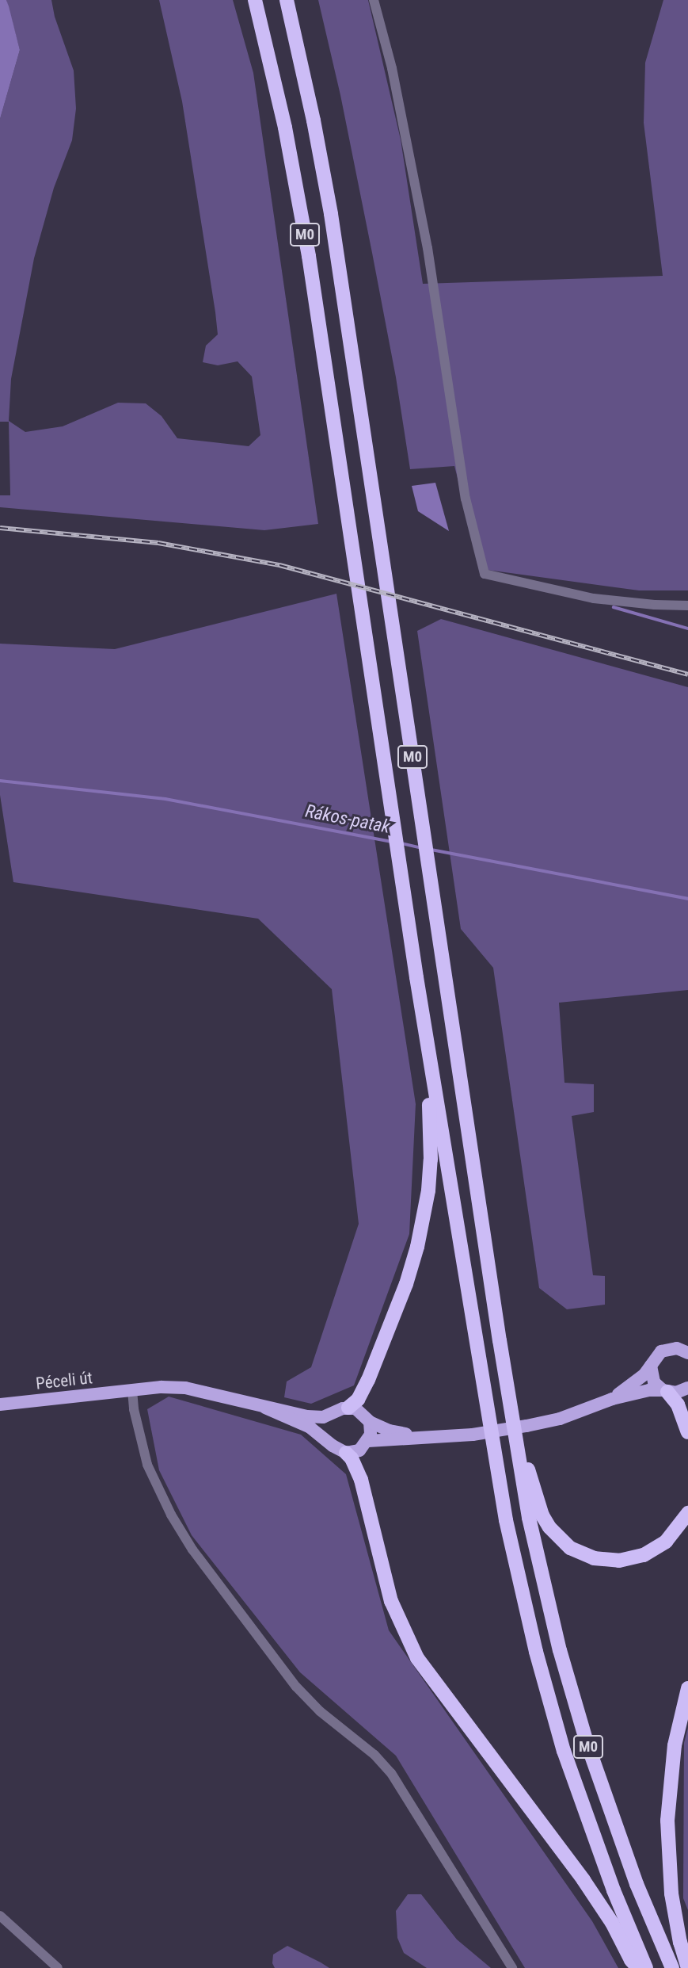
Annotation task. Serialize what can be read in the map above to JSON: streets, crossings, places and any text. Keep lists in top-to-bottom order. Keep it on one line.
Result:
{"streets":{"highway":["M0"],"main road":["Péceli út"]},"water":["Rákos-patak"]}
